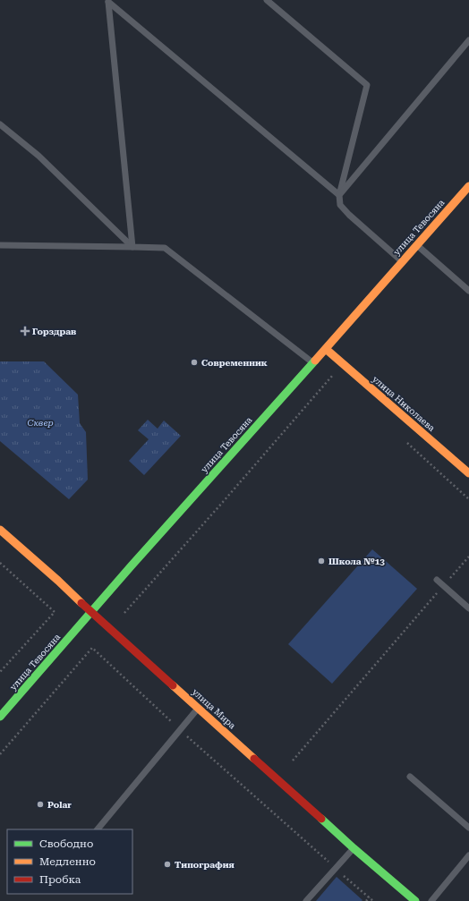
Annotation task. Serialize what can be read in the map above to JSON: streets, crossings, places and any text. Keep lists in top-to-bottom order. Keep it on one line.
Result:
{"streets":{"main road":["улица Тевосяна","улица Николаева","улица Мира"]},"crossings":[["улица Тевосяна","улица Николаева"],["улица Тевосяна","улица Мира"]],"parks":["Сквер"],"places":{"health":["Горздрав"],"other":["Современник","Школа №13","Polar","Типография"]},"legend":["Свободно","Медленно","Пробка"]}
